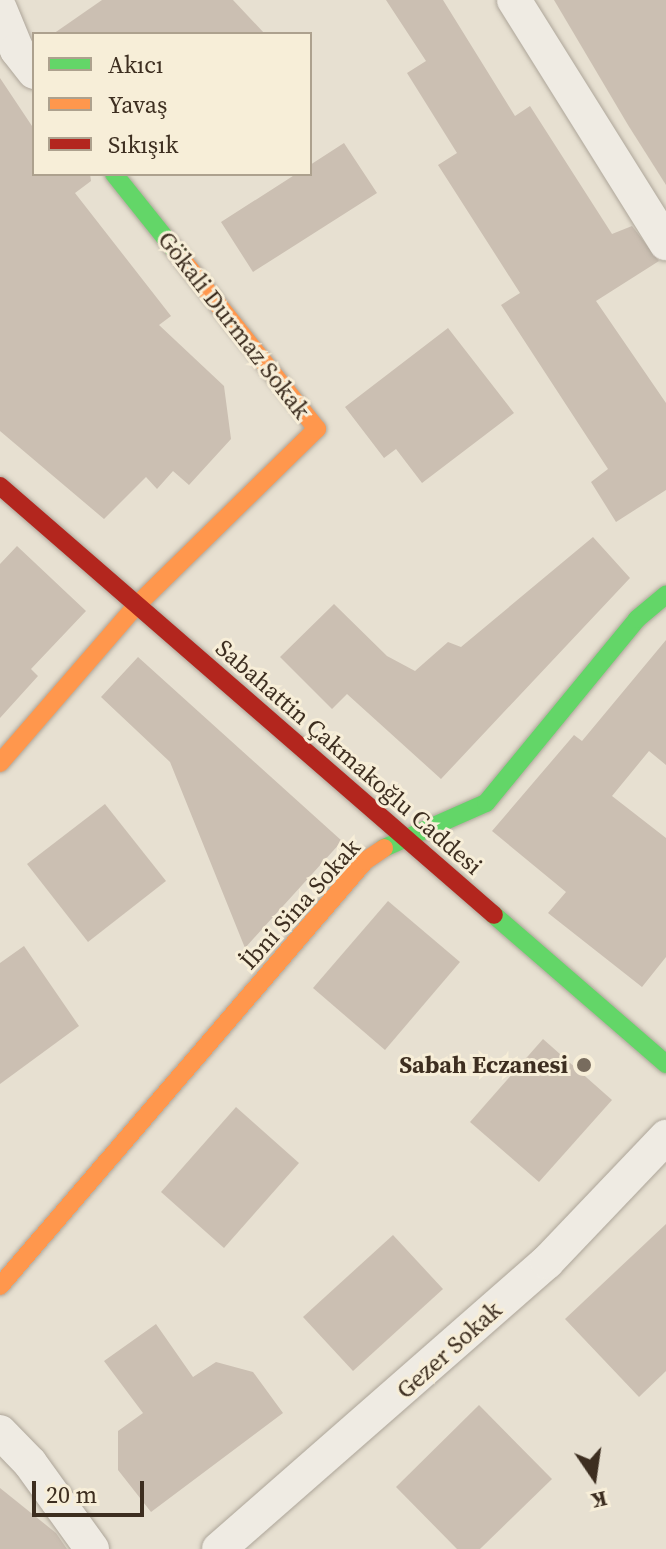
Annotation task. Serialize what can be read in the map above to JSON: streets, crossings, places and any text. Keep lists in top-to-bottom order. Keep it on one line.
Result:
{"streets":{"street":["Gökali Durmaz Sokak","Sabahattin Çakmakoğlu Caddesi","İbni Sina Sokak","Gezer Sokak"]},"crossings":[["Gökali Durmaz Sokak","Sabahattin Çakmakoğlu Caddesi"],["Sabahattin Çakmakoğlu Caddesi","İbni Sina Sokak"]],"places":["Sabah Eczanesi"],"legend":["Akıcı","Yavaş","Sıkışık"],"scale_bar":"20 m","north":"bottom"}
